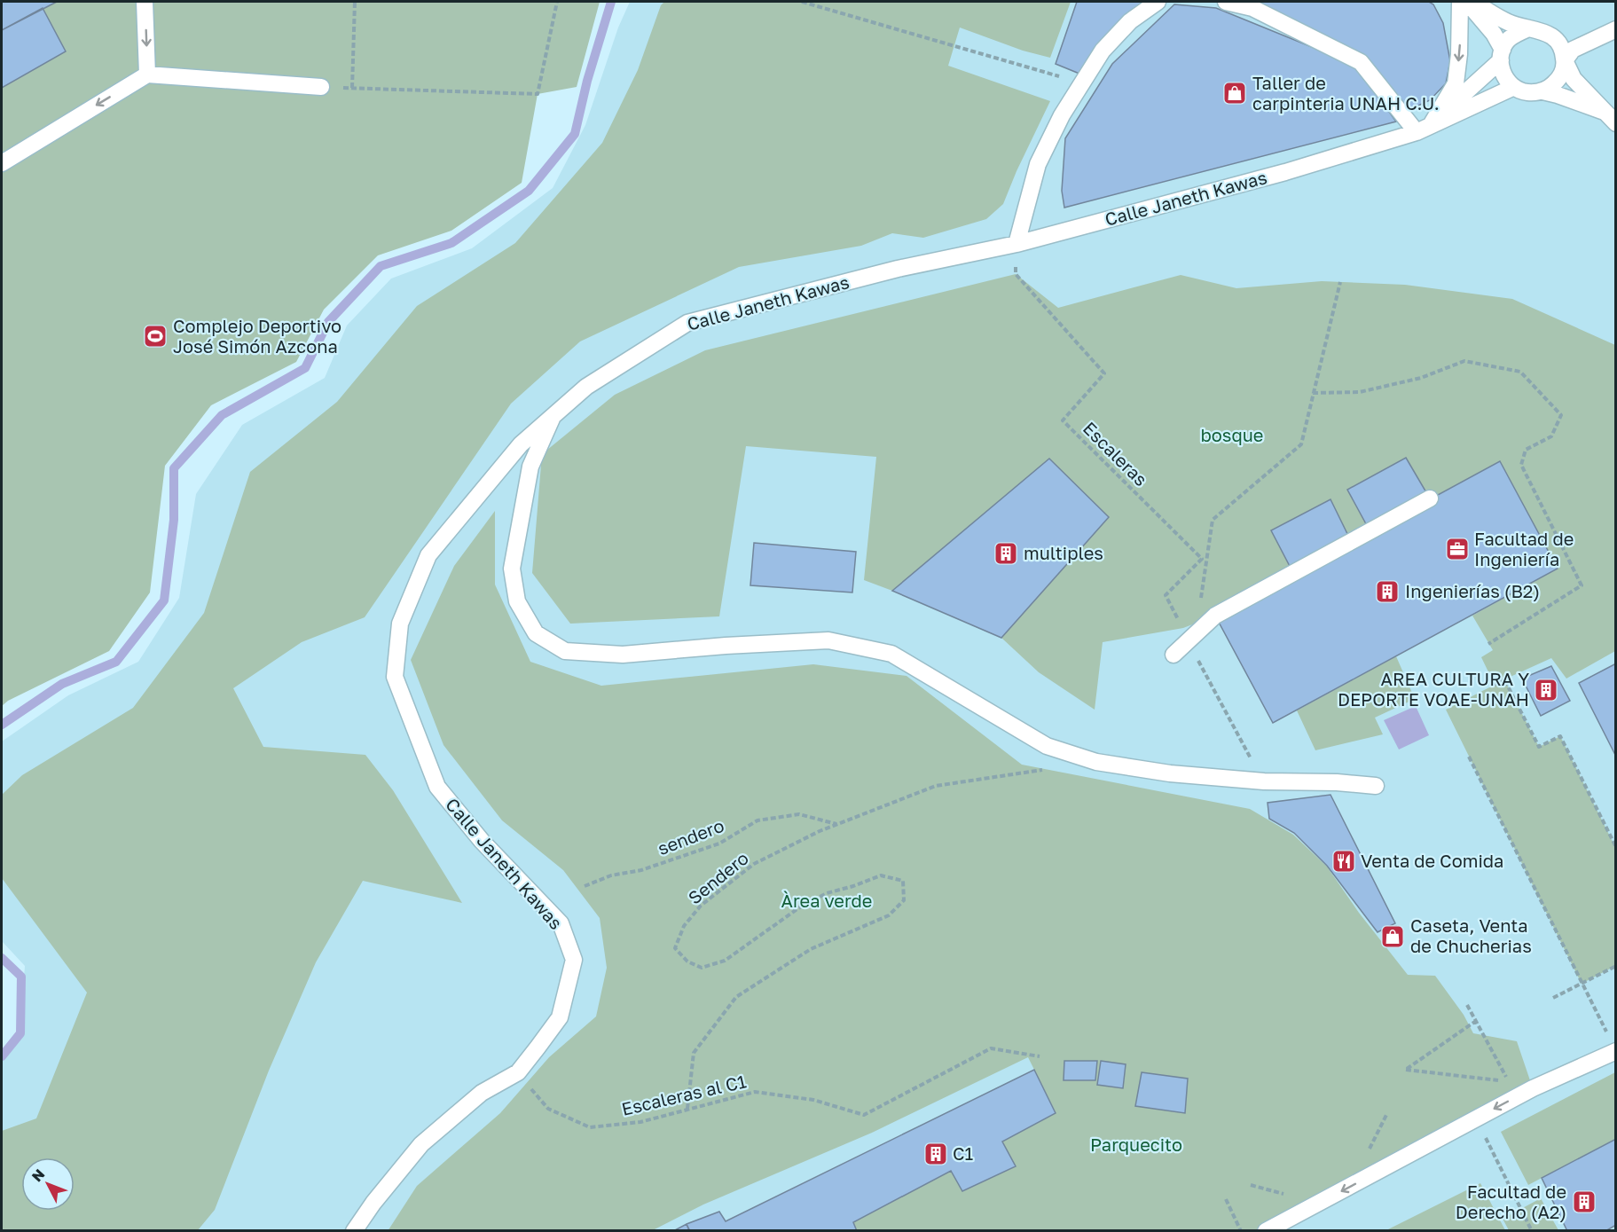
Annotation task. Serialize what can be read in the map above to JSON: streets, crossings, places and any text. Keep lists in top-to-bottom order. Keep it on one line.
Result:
{"streets":{"lane":["Calle Janeth Kawas"],"path":["Escaleras","sendero","Sendero","Escaleras al C1"]},"crossings":[["Calle Janeth Kawas","Escaleras al C1"],["sendero","Sendero"],["Sendero","Escaleras al C1"]],"parks":["bosque","Àrea verde","Parquecito"],"places":{"shop":["Taller de carpinteria UNAH C.U.","Caseta, Venta de Chucherias"],"sports":["Complejo Deportivo José Simón Azcona"],"office":["Facultad de Ingeniería"],"building":["multiples","Ingenierías (B2)","AREA CULTURA Y DEPORTE VOAE-UNAH","C1","Facultad de Derecho (A2)"],"restaurant":["Venta de Comida"]},"north":"top left"}
